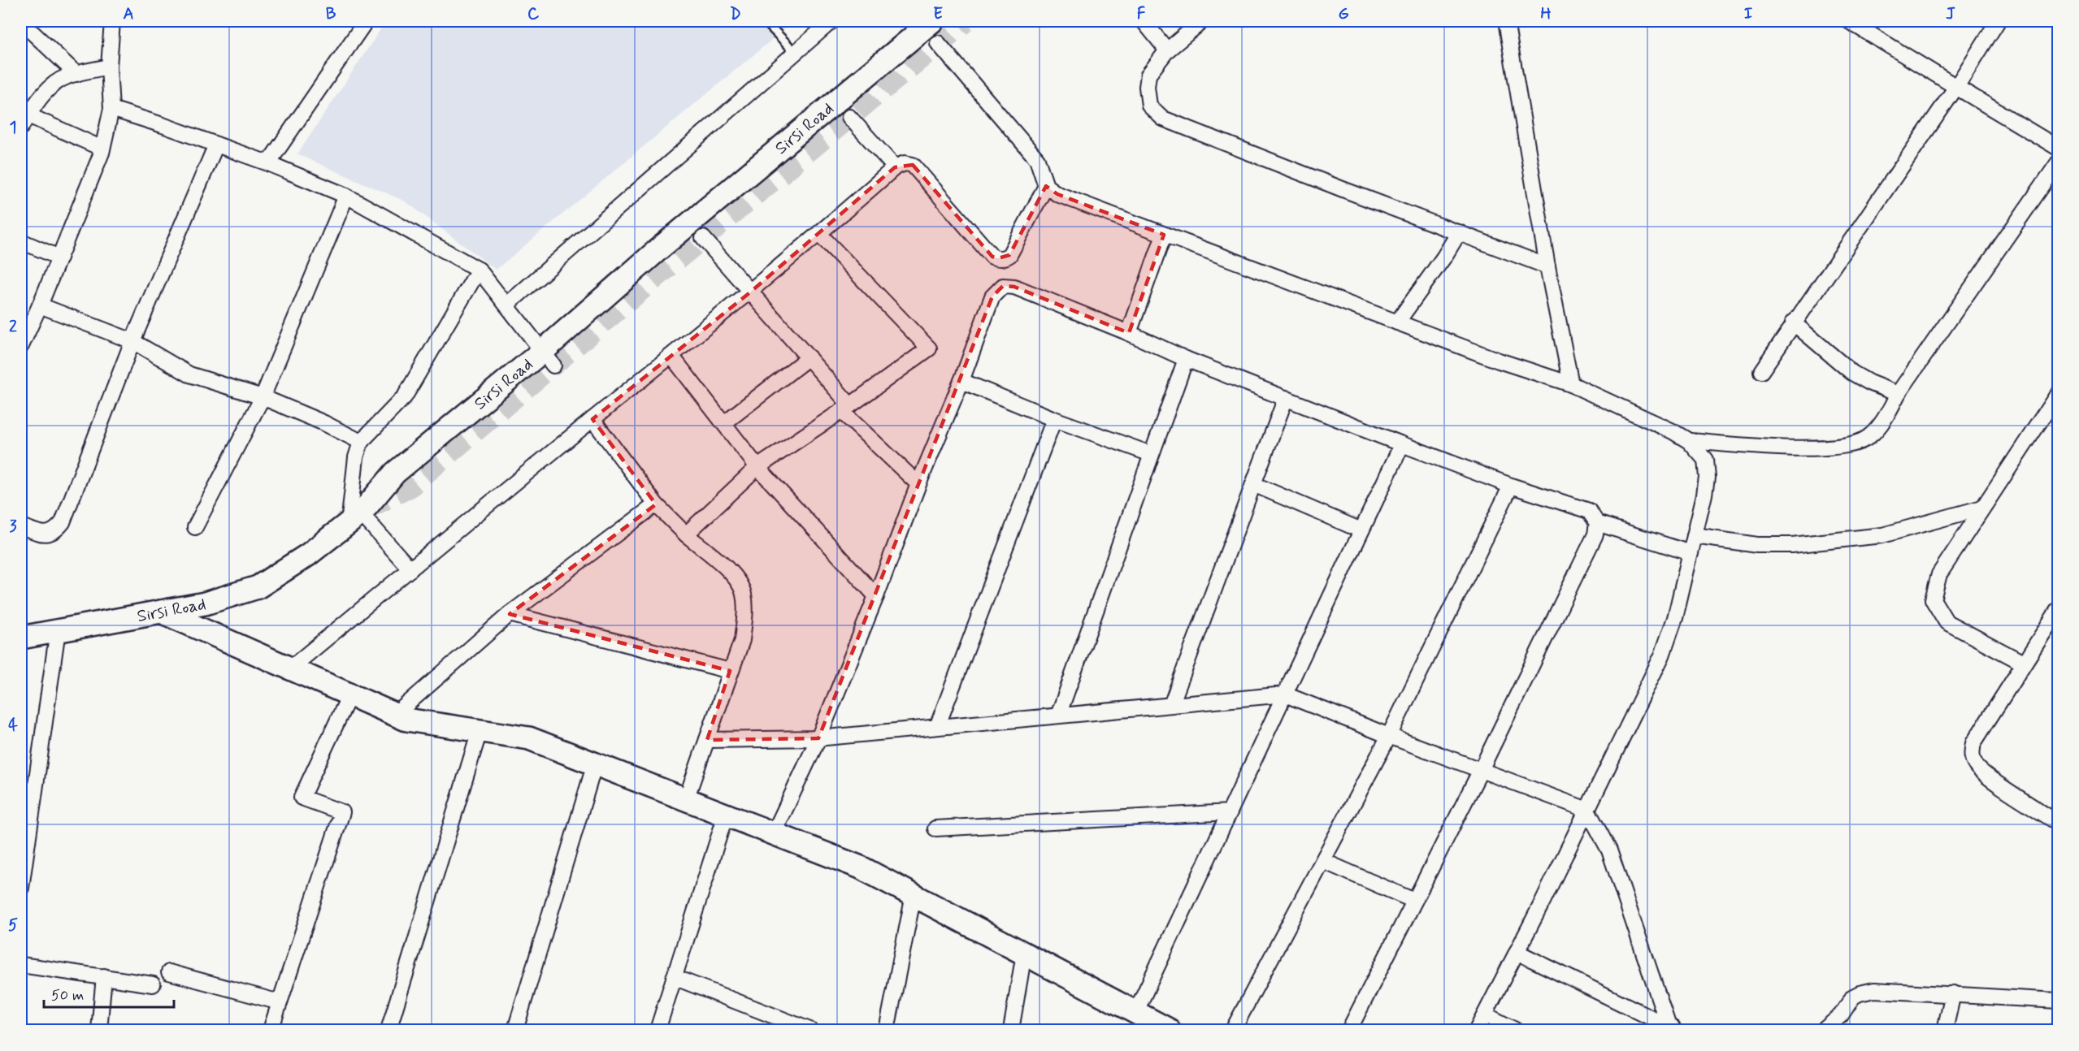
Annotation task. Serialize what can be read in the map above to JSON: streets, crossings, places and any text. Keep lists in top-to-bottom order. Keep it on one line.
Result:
{"streets":{"street":["Sirsi Road"]},"scale_bar":"50 m","grid":{"columns":["A","B","C","D","E","F","G","H","I","J"],"rows":["1","2","3","4","5"]}}
